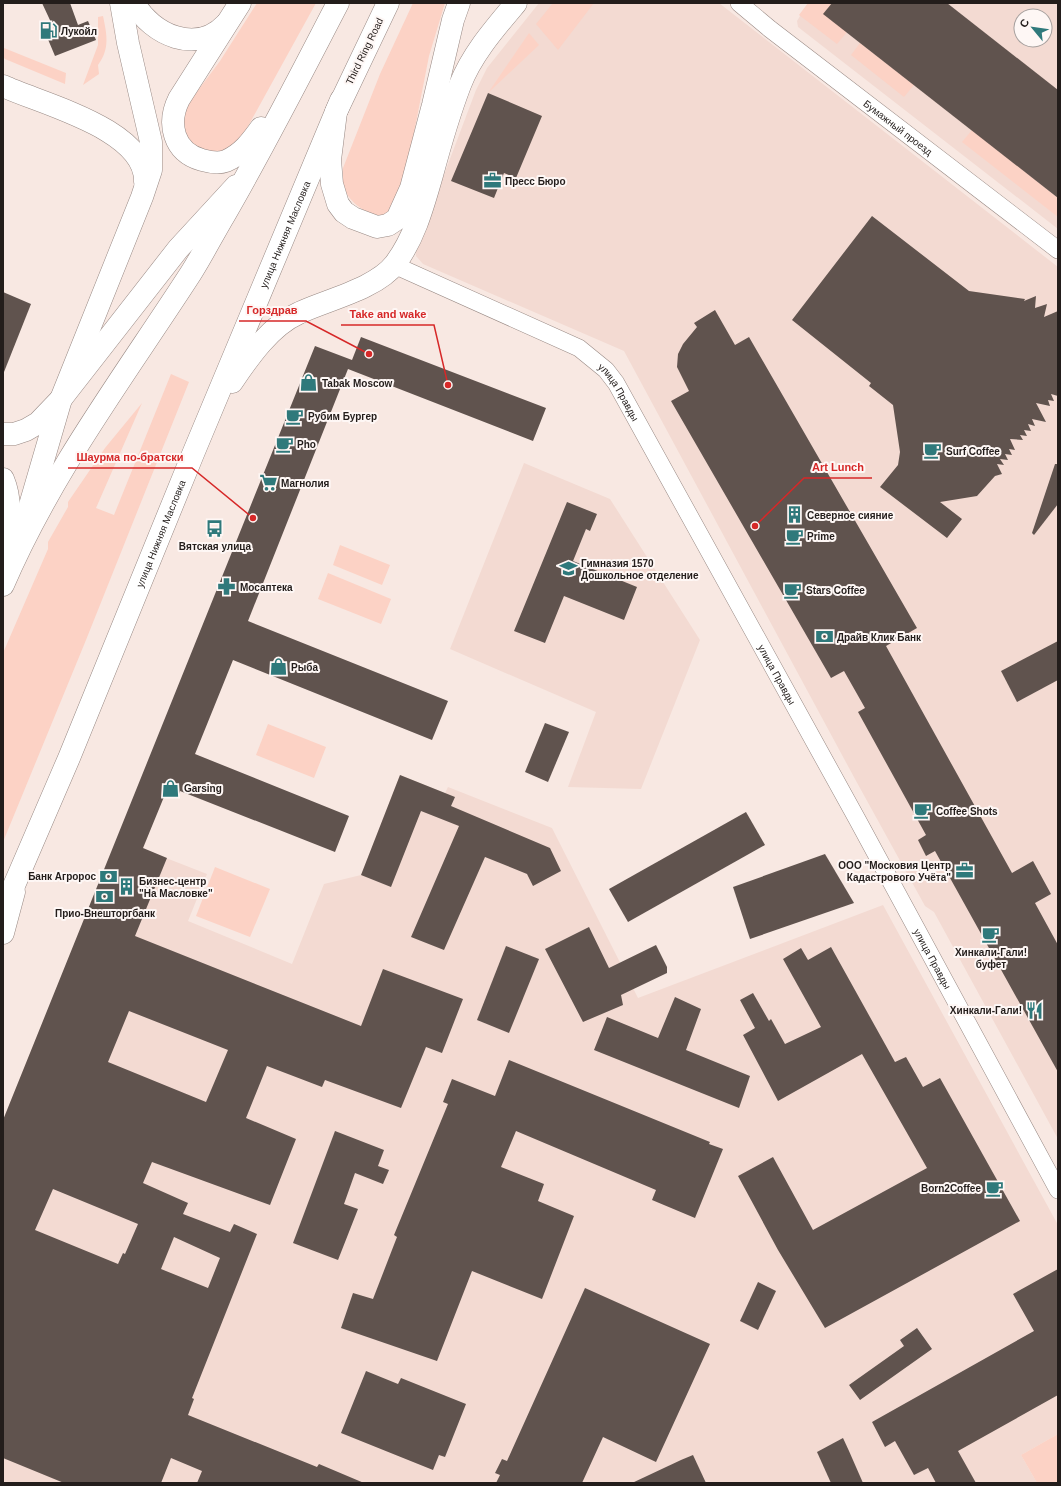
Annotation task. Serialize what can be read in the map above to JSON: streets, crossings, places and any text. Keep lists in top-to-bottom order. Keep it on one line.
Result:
{"streets":{"main road":["Third Ring Road","улица Нижняя Масловка"],"street":["Бумажный проезд","улица Правды"]},"crossings":[["Third Ring Road","улица Нижняя Масловка"]],"places":{"fuel station":["Лукойл"],"office":["Пресс Бюро","ООО \"Московия Центр Кадастрового Учёта\""],"other":["Горздрав","Take and wake","Шаурма по-братски","Art Lunch"],"shop":["Tabak Moscow","Рыба","Garsing"],"cafe":["Рубим Бургер","Pho","Surf Coffee","Prime","Stars Coffee","Coffee Shots","Хинкали-Гали! буфет","Born2Coffee"],"supermarket":["Магнолия"],"building":["Северное сияние","Бизнес-центр \"На Масловке\""],"bus stop":["Вятская улица"],"school or university":["Гимназия 1570 Дошкольное отделение"],"pharmacy":["Мосаптека"],"bank":["Драйв Клик Банк","Банк Агророс","Прио-Внешторгбанк"],"restaurant":["Хинкали-Гали!"]},"north":"top left"}
